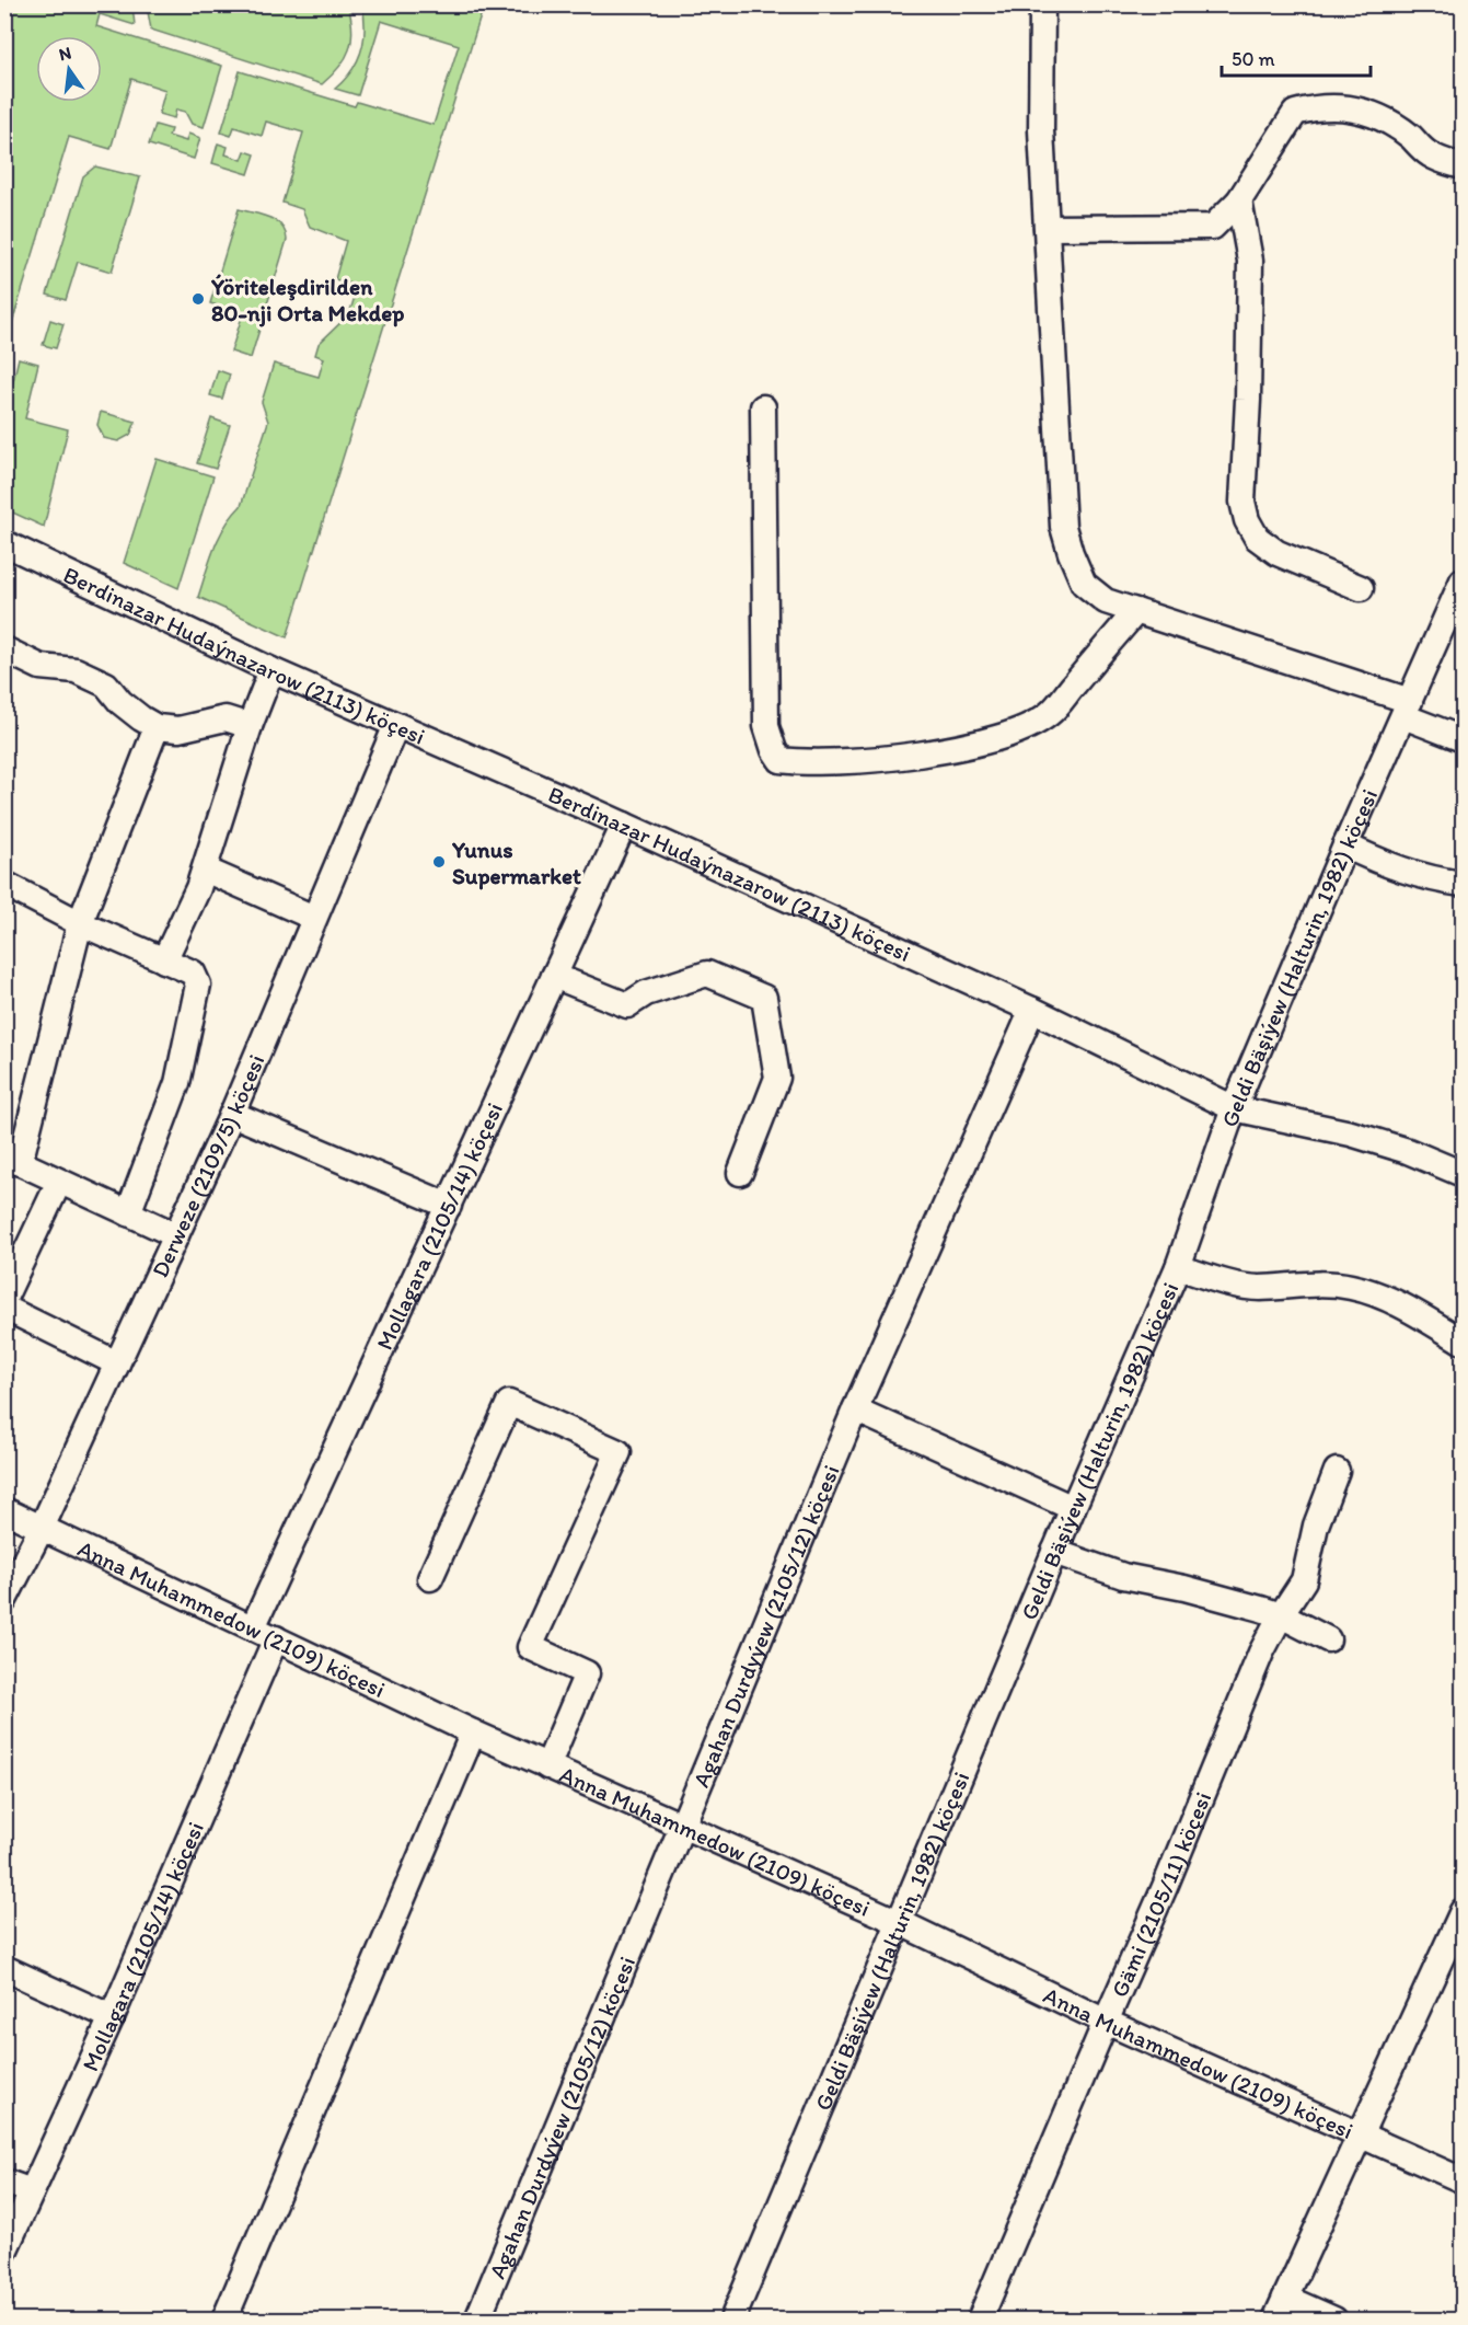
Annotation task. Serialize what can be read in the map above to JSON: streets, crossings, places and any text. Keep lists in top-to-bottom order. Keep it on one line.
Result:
{"streets":{"street":["Berdinazar Hudaýnazarow (2113) köçesi","Geldi Bäşiýew (Halturin, 1982) köçesi","Derweze (2109/5) köçesi","Mollagara (2105/14) köçesi","Anna Muhammedow (2109) köçesi","Agahan Durdyýew (2105/12) köçesi","Gämi (2105/11) köçesi"]},"crossings":[["Berdinazar Hudaýnazarow (2113) köçesi","Geldi Bäşiýew (Halturin, 1982) köçesi"],["Berdinazar Hudaýnazarow (2113) köçesi","Derweze (2109/5) köçesi"],["Berdinazar Hudaýnazarow (2113) köçesi","Mollagara (2105/14) köçesi"],["Berdinazar Hudaýnazarow (2113) köçesi","Agahan Durdyýew (2105/12) köçesi"],["Geldi Bäşiýew (Halturin, 1982) köçesi","Anna Muhammedow (2109) köçesi"],["Derweze (2109/5) köçesi","Anna Muhammedow (2109) köçesi"],["Mollagara (2105/14) köçesi","Anna Muhammedow (2109) köçesi"],["Anna Muhammedow (2109) köçesi","Agahan Durdyýew (2105/12) köçesi"],["Anna Muhammedow (2109) köçesi","Gämi (2105/11) köçesi"]],"places":["Ýöriteleşdirilden 80-nji Orta Mekdep","Yunus Supermarket"],"scale_bar":"50 m","north":"top"}
